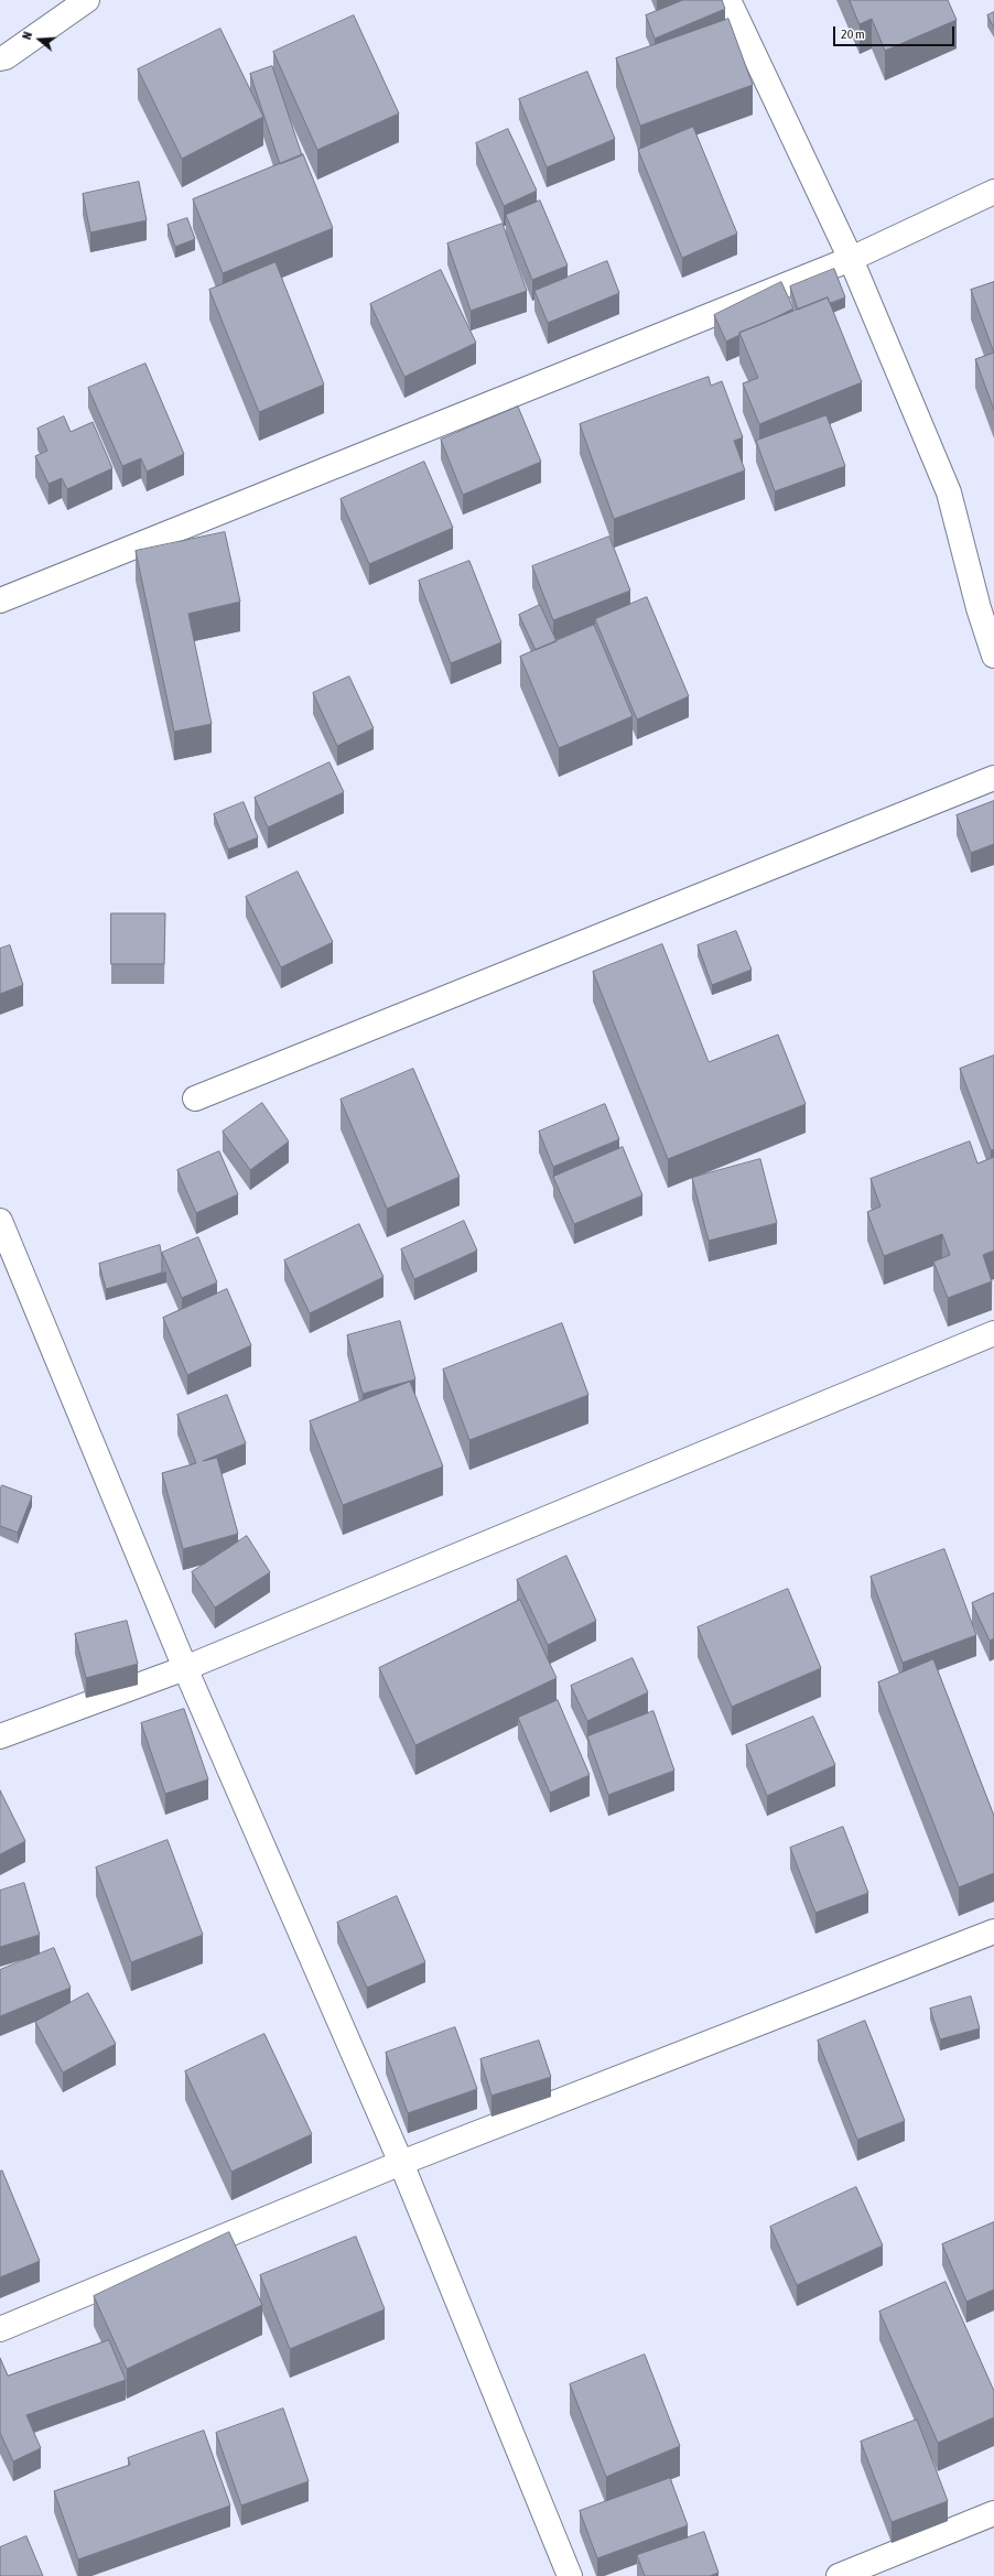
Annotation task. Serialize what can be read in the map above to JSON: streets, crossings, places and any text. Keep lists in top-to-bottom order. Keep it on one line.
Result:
{"scale_bar":"20 m","north":"left"}
